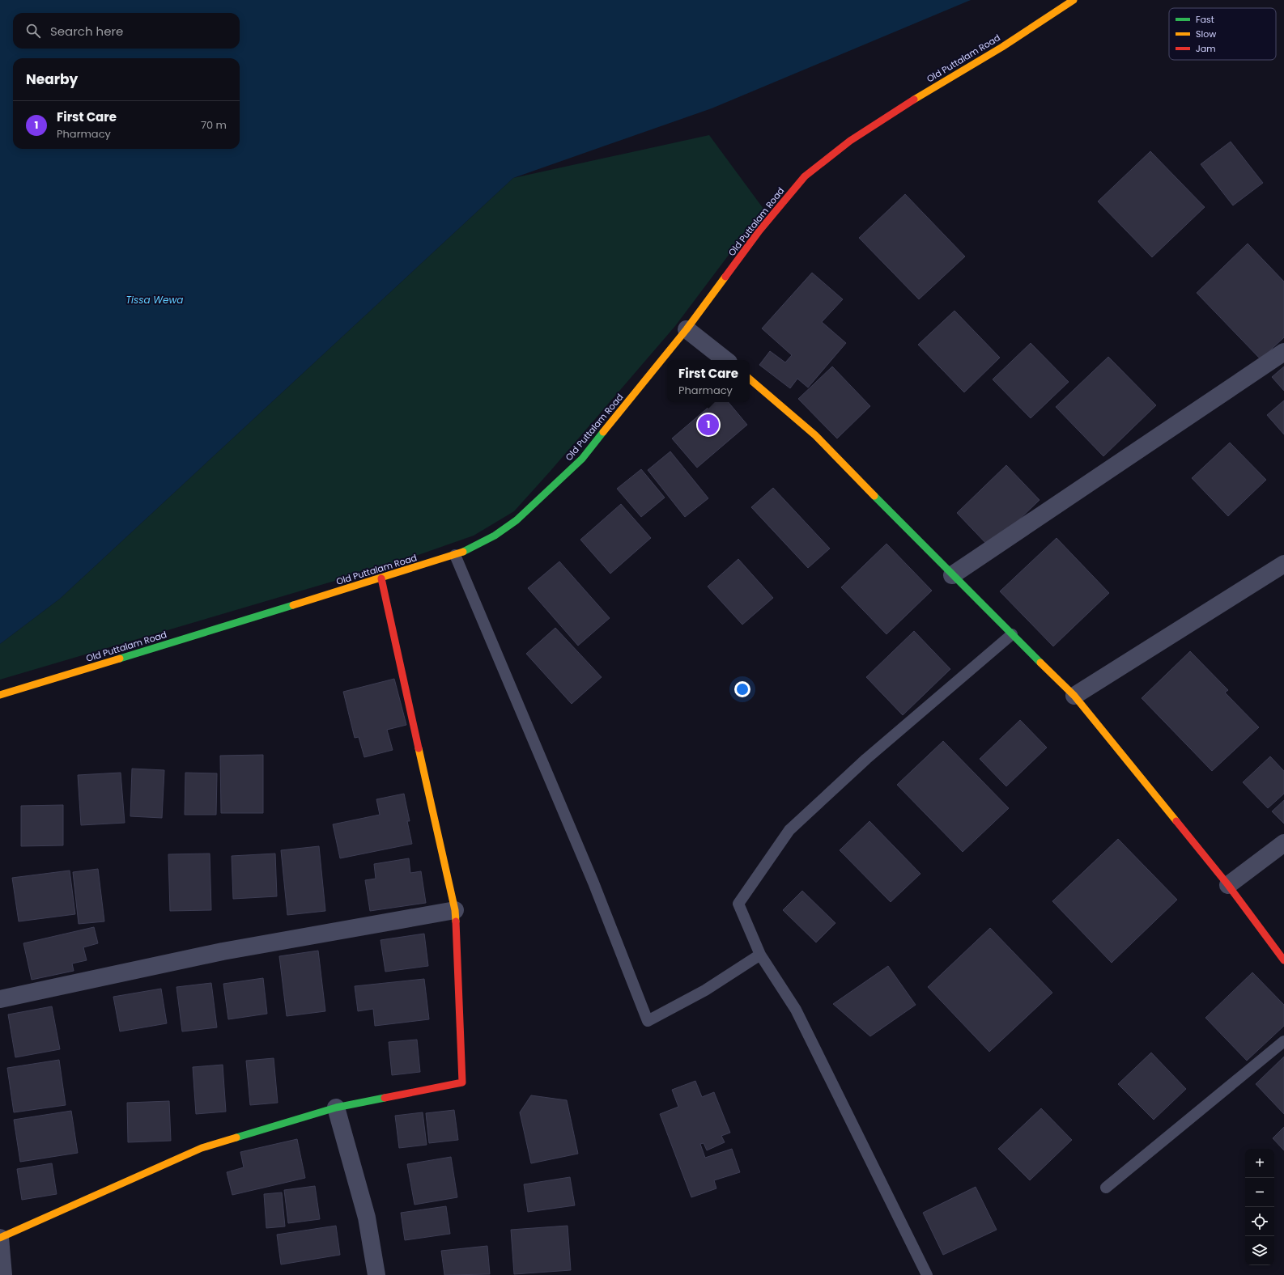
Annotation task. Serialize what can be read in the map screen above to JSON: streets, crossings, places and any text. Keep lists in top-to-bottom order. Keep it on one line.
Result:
{"streets":{"street":["Old Puttalam Road"]},"water":["Tissa Wewa"],"legend":["Fast","Slow","Jam"],"page":{"search":"Search here","heading":"Nearby","list":[{"mark":"1","name":"First Care","note":"Pharmacy","value":"70 m"}],"popup":["First Care","Pharmacy"],"pins":"1","map_buttons":["+","−"]}}
